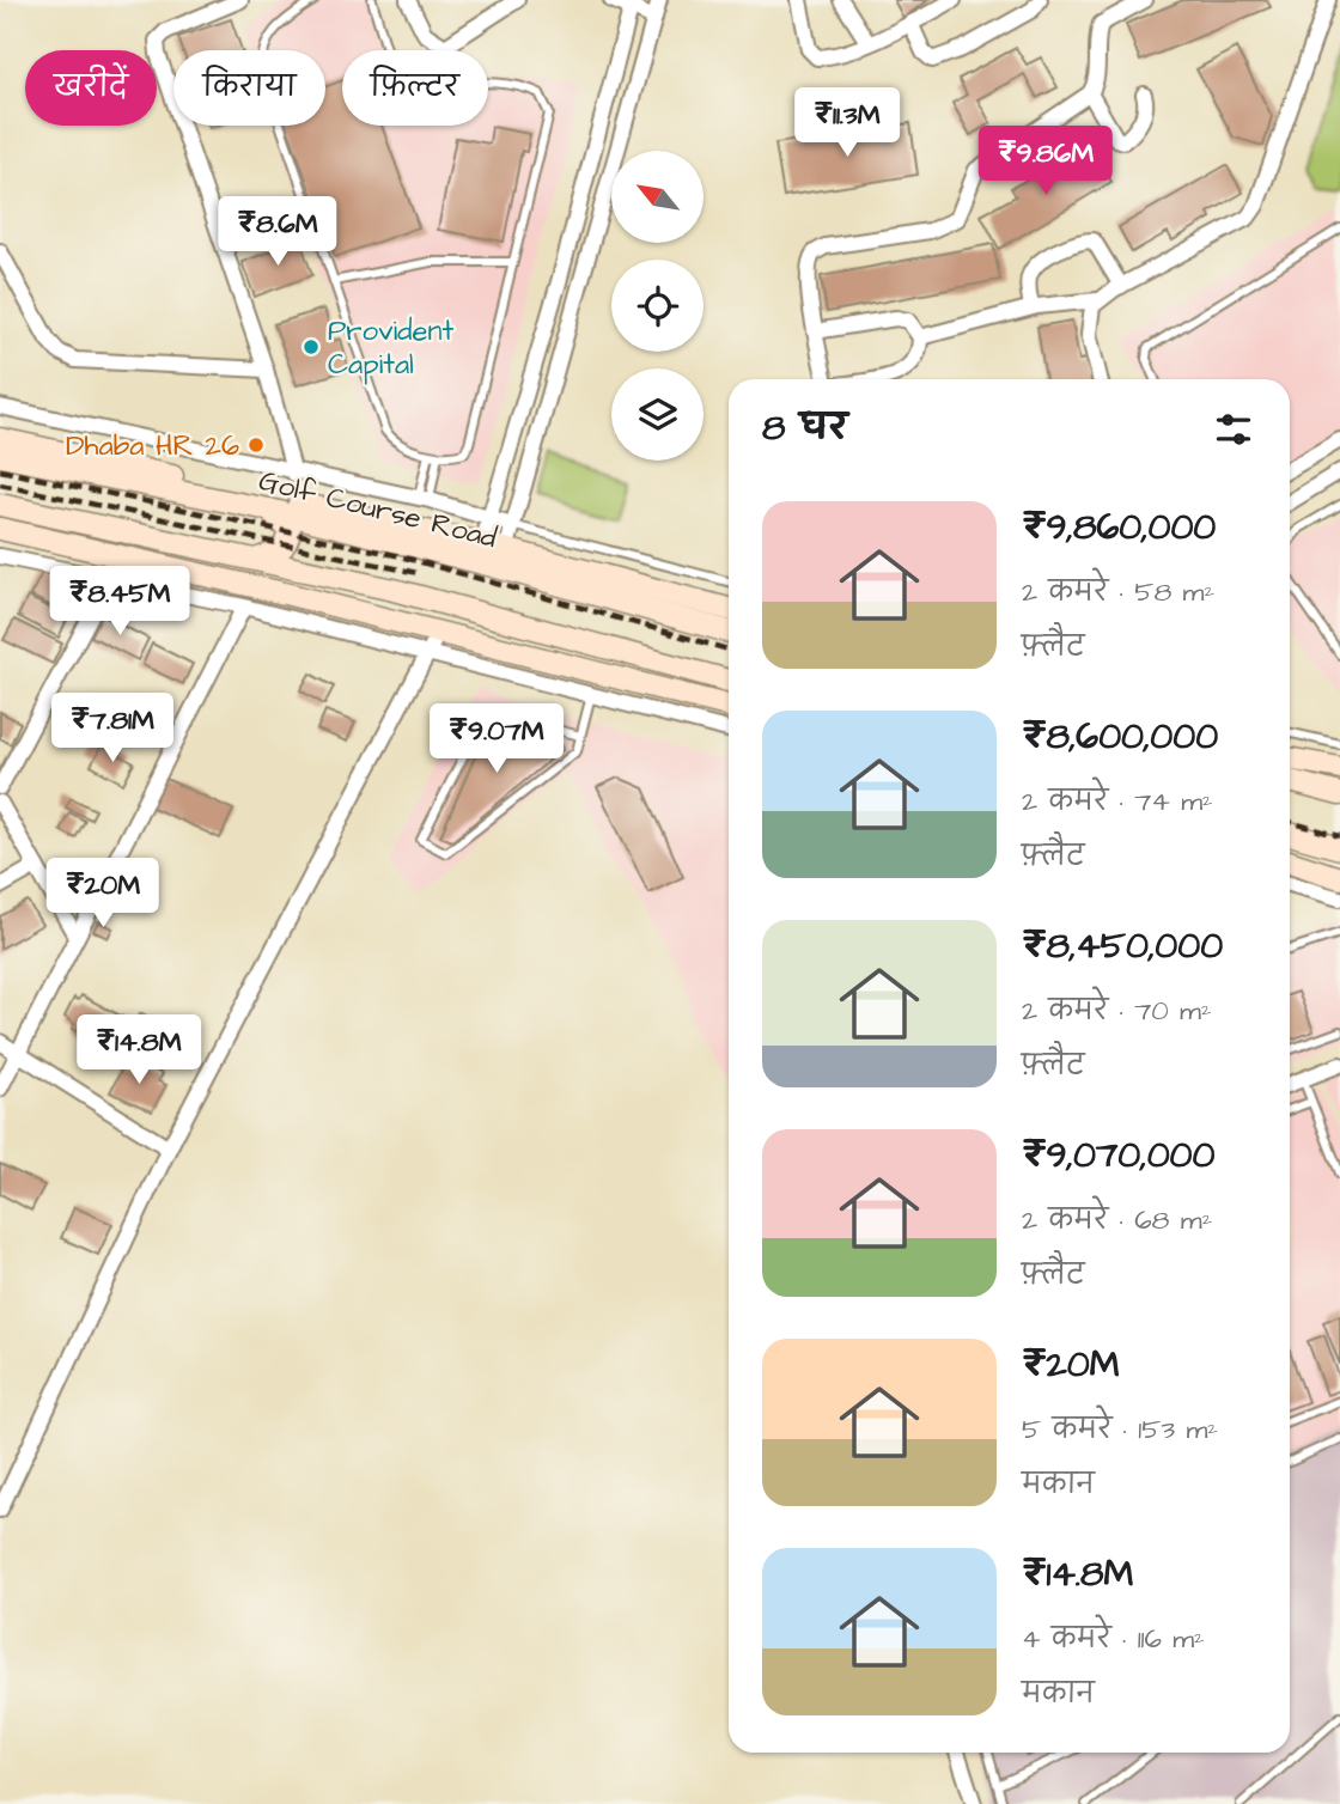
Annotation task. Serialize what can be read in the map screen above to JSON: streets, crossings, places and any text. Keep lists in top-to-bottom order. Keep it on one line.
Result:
{"streets":{"main road":["Golf Course Road"]},"places":["Provident Capital","Dhaba HR 26"],"north":"top left","page":{"chip":["खरीदें","किराया","फ़िल्टर"],"price":["₹11.3M","₹9.86M","₹8.6M","₹8.45M","₹7.81M","₹9.07M","₹20M","₹14.8M"],"heading":"8 घर","list":[{"name":"₹9,860,000","note":"2 कमरे · 58 m² · फ़्लैट"},{"name":"₹8,600,000","note":"2 कमरे · 74 m² · फ़्लैट"},{"name":"₹8,450,000","note":"2 कमरे · 70 m² · फ़्लैट"},{"name":"₹9,070,000","note":"2 कमरे · 68 m² · फ़्लैट"},{"name":"₹20M","note":"5 कमरे · 153 m² · मकान"},{"name":"₹14.8M","note":"4 कमरे · 116 m² · मकान"}]}}
